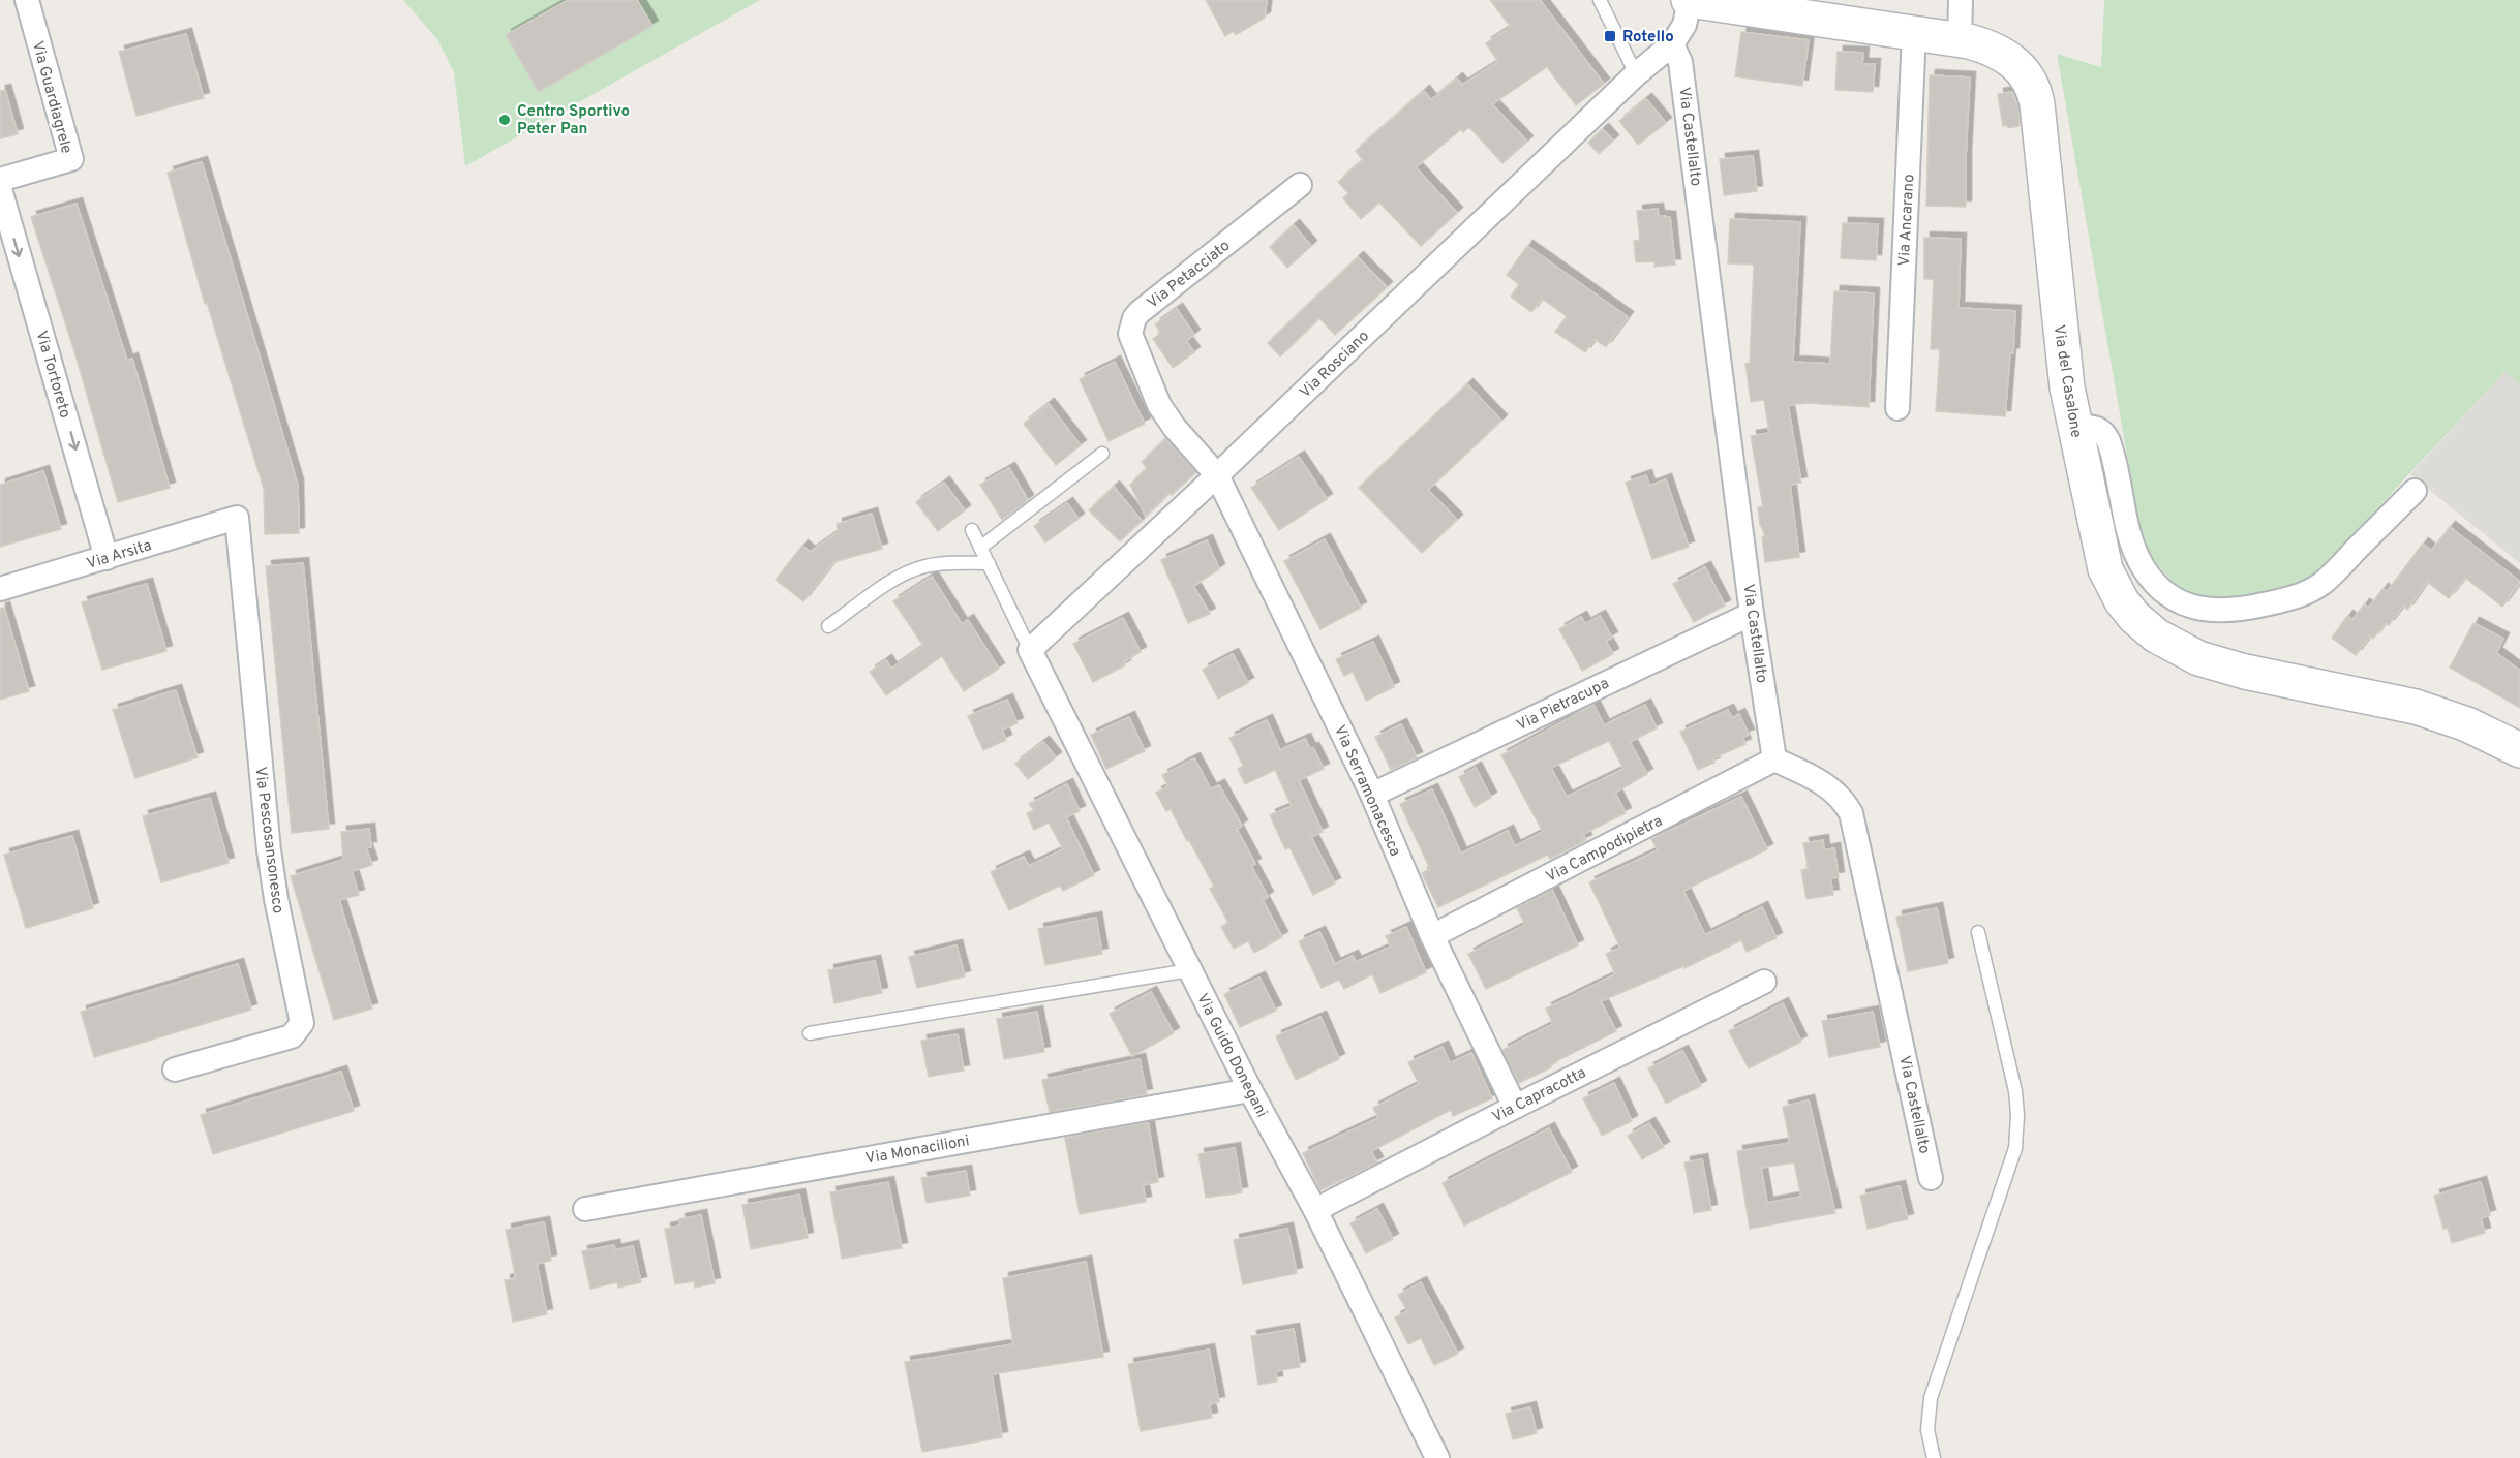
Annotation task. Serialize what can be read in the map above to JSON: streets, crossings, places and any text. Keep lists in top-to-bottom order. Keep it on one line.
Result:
{"streets":{"street":["Via Guardiagrele","Via Castellalto","Via Ancarano","Via Petacciato","Via Rosciano","Via Tortoreto","Via del Casalone","Via Arsita","Via Pietracupa","Via Serramonacesca","Via Pescosansonesco","Via Campodipietra","Via Guido Donegani","Via Capracotta","Via Monacilioni"]},"crossings":[["Via Castellalto","Via Rosciano"],["Via Castellalto","Via Pietracupa"],["Via Castellalto","Via Campodipietra"],["Via Ancarano","Via del Casalone"],["Via Petacciato","Via Rosciano"],["Via Petacciato","Via Serramonacesca"],["Via Rosciano","Via Serramonacesca"],["Via Rosciano","Via Guido Donegani"],["Via Tortoreto","Via Arsita"],["Via Arsita","Via Pescosansonesco"],["Via Pietracupa","Via Serramonacesca"],["Via Serramonacesca","Via Campodipietra"],["Via Serramonacesca","Via Capracotta"],["Via Guido Donegani","Via Capracotta"],["Via Guido Donegani","Via Monacilioni"]],"one_way":["Via Tortoreto"],"places":{"transit":["Rotello"],"other":["Centro Sportivo Peter Pan"]}}
